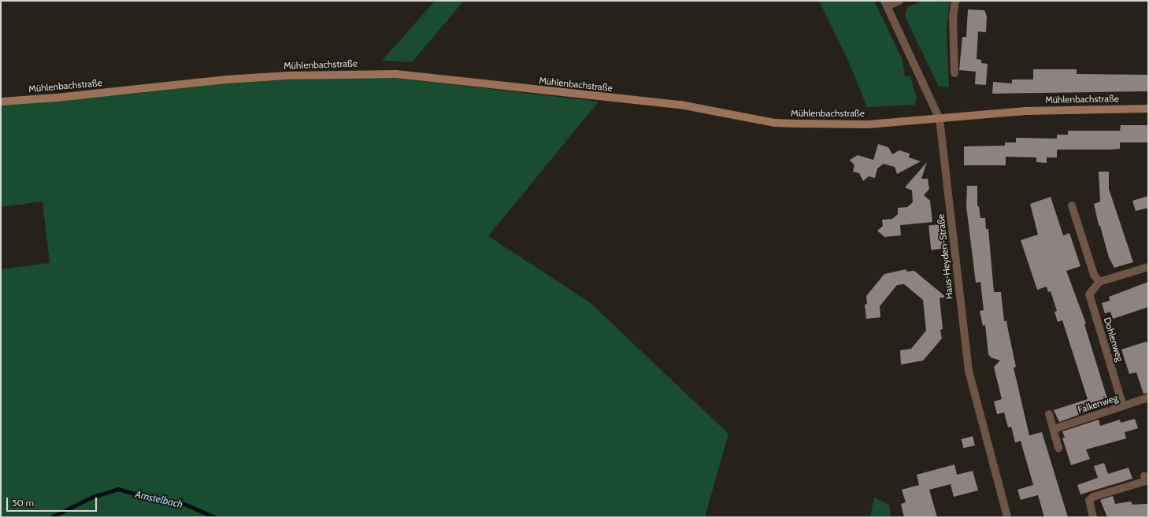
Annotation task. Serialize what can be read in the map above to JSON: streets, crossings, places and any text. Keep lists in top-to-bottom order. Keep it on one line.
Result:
{"streets":{"street":["Mühlenbachstraße","Haus-Heyden-Straße","Dohlenweg","Falkenweg"]},"crossings":[["Mühlenbachstraße","Haus-Heyden-Straße"],["Dohlenweg","Falkenweg"]],"water":["Amstelbach"],"scale_bar":"50 m"}
